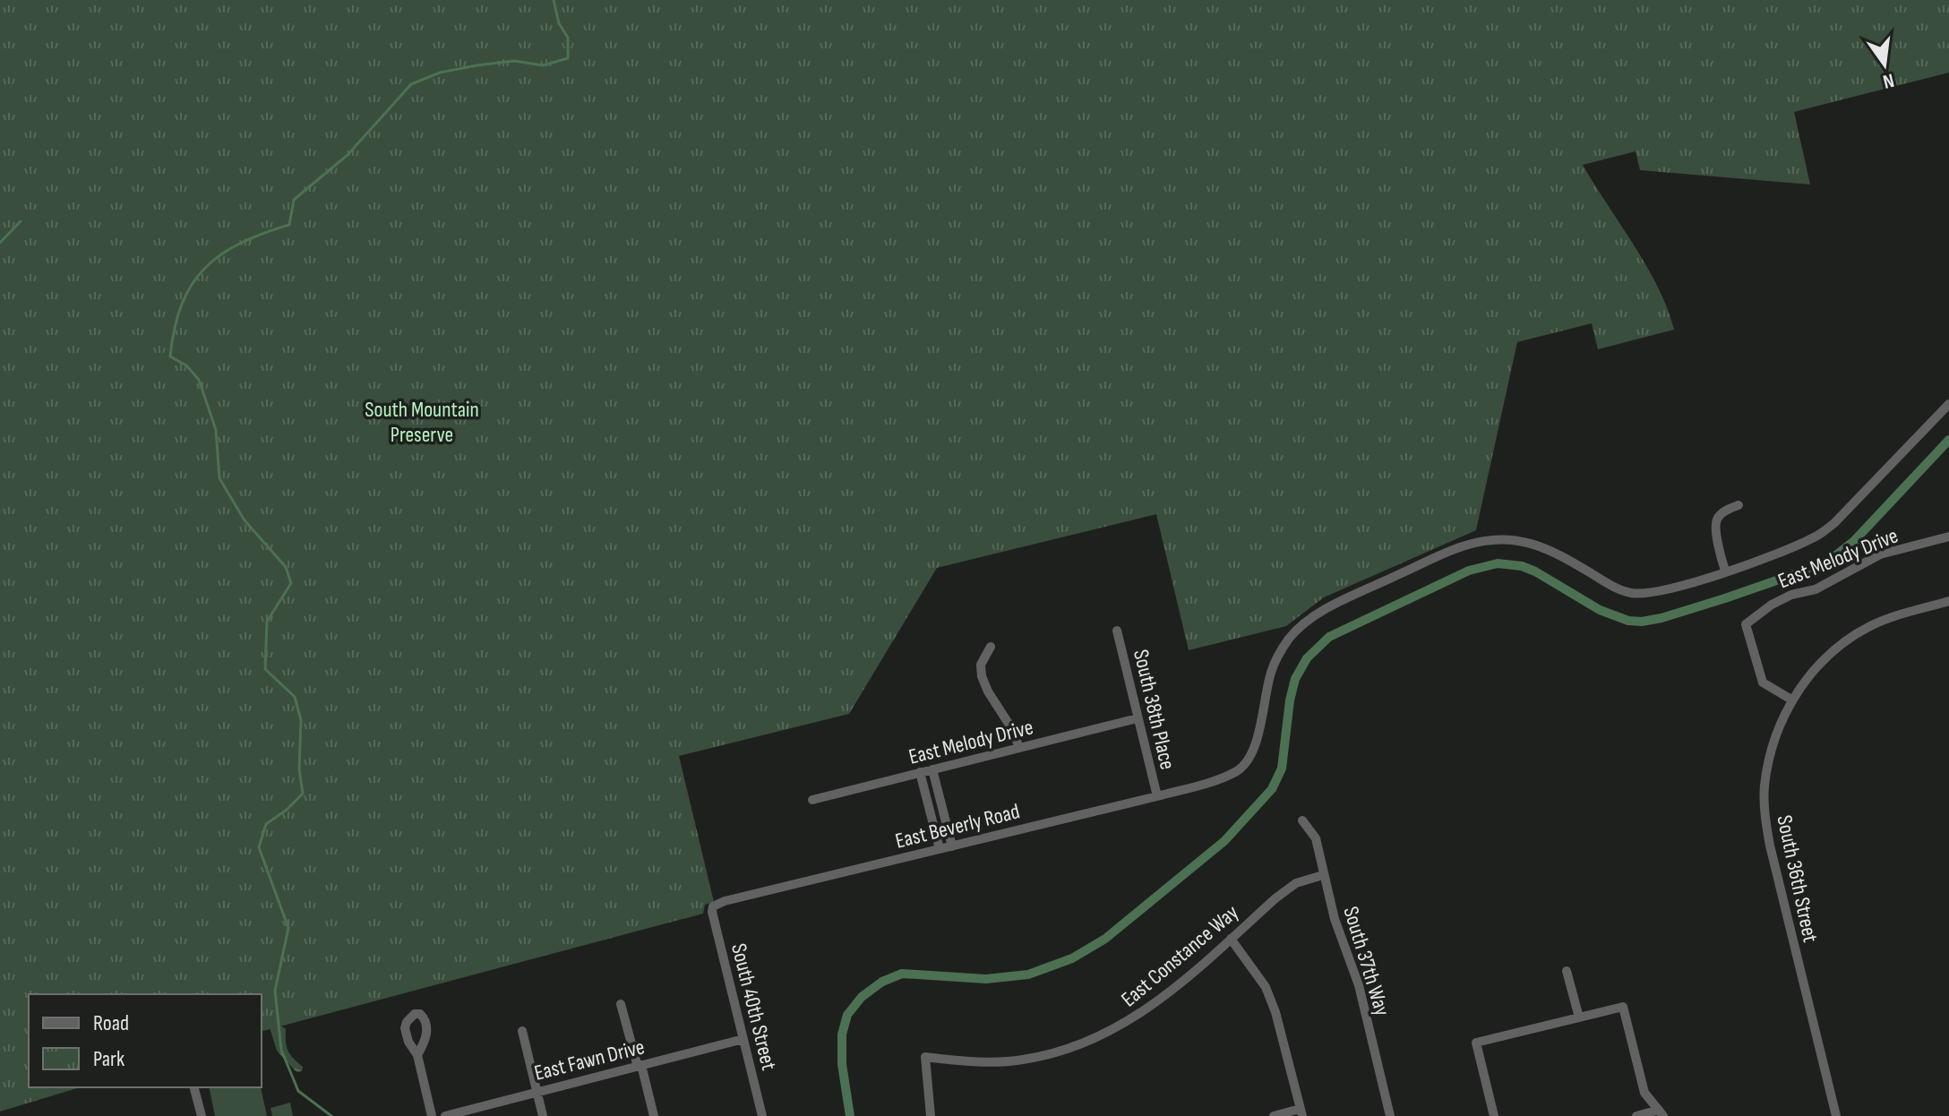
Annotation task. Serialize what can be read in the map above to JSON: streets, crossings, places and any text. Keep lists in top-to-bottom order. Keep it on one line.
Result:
{"streets":{"street":["East Melody Drive","South 38th Place","East Beverly Road","South 36th Street","East Constance Way","South 37th Way","South 40th Street","East Fawn Drive"]},"crossings":[["East Melody Drive","South 38th Place"],["East Melody Drive","South 36th Street"],["South 38th Place","East Beverly Road"],["East Beverly Road","South 40th Street"],["East Constance Way","South 37th Way"],["South 40th Street","East Fawn Drive"]],"parks":["South Mountain Preserve"],"legend":["Road","Park"],"north":"bottom"}
